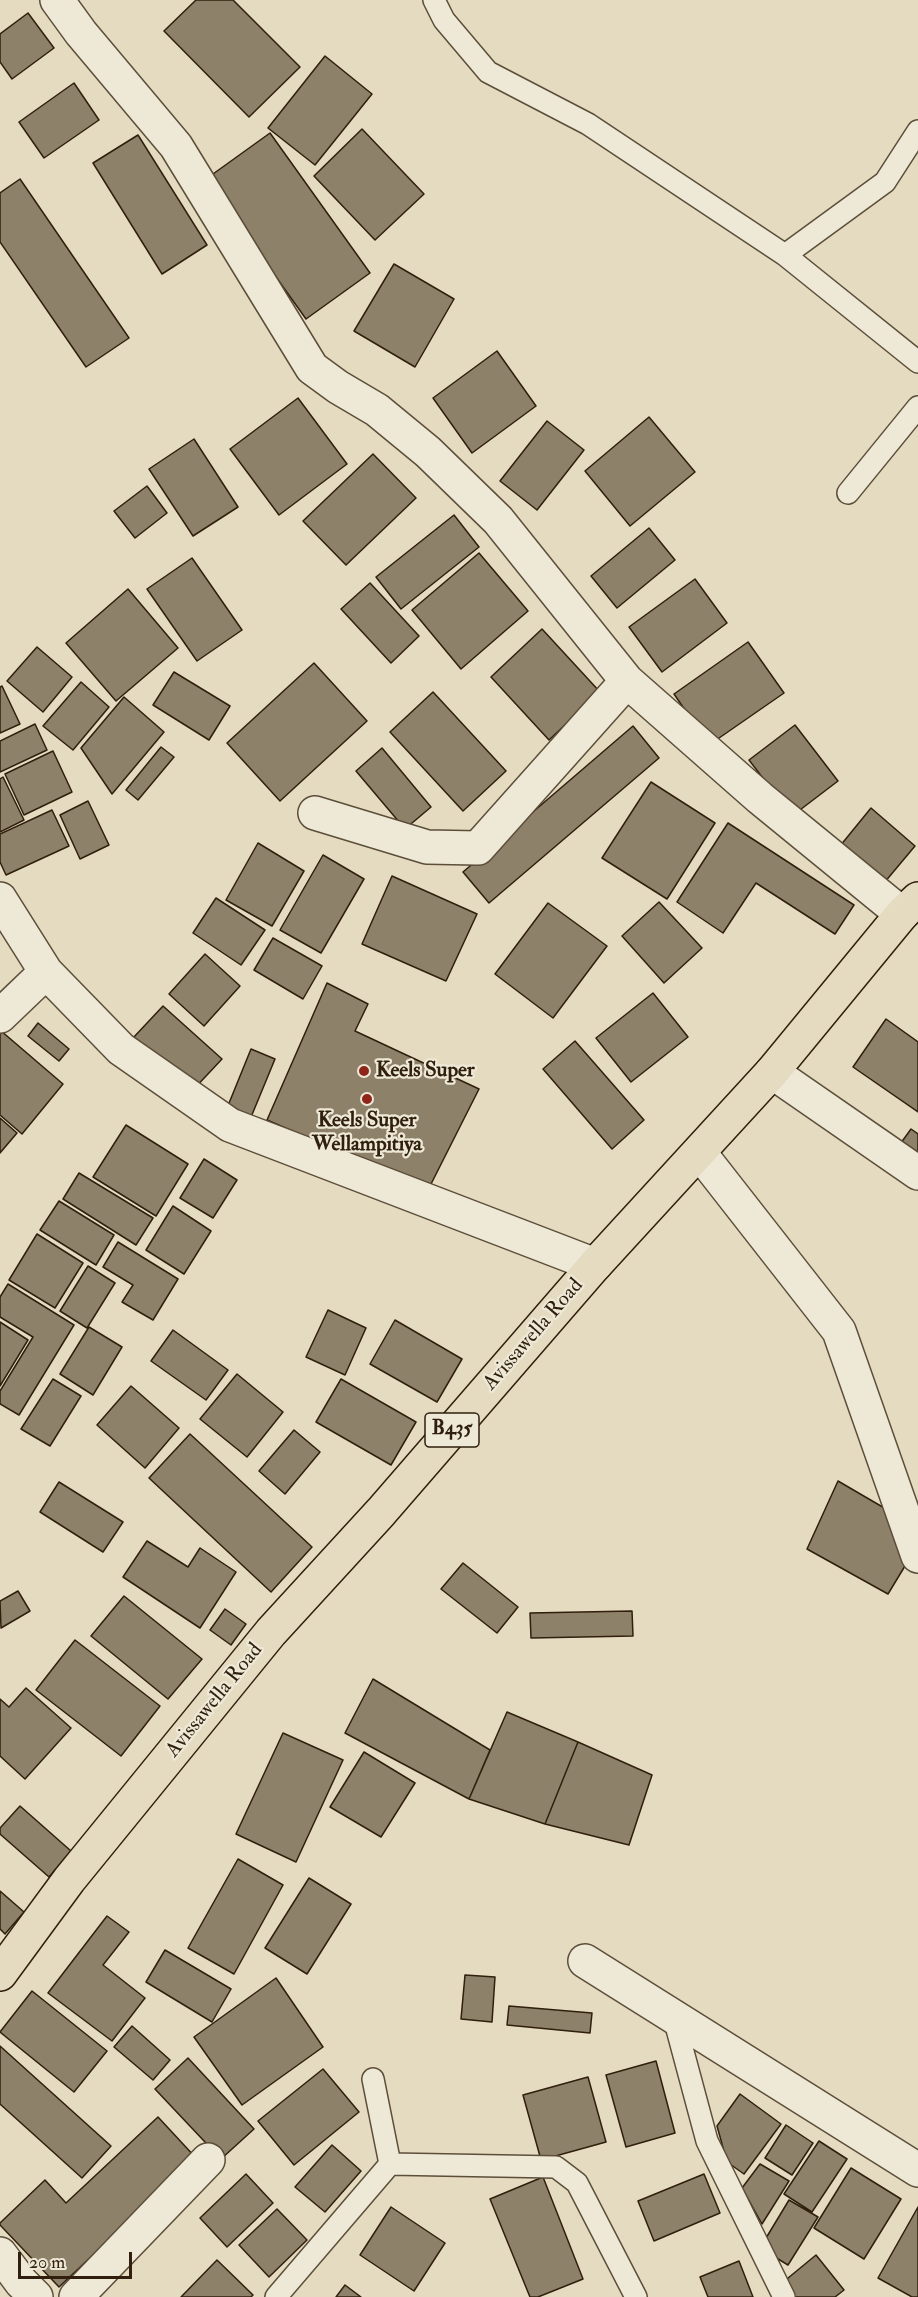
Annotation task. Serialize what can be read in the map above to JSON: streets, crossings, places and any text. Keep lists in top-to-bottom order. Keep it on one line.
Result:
{"streets":{"main road":["Avissawella Road","B435"]},"places":["Keels Super","Keels Super Wellampitiya"],"scale_bar":"20 m"}
